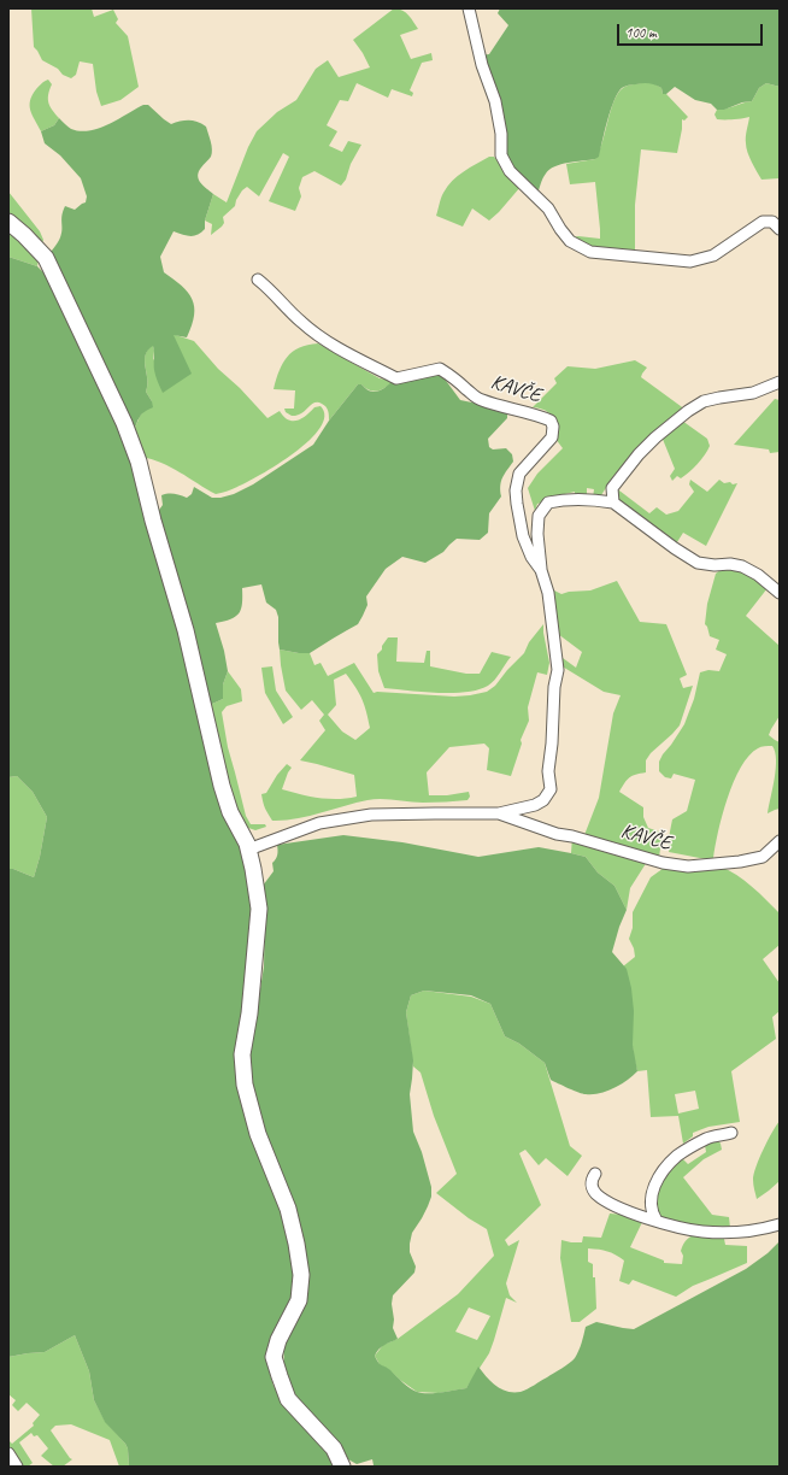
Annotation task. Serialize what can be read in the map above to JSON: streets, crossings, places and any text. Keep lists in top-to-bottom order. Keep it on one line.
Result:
{"streets":{"street":["KAVČE"]},"scale_bar":"100 m"}
